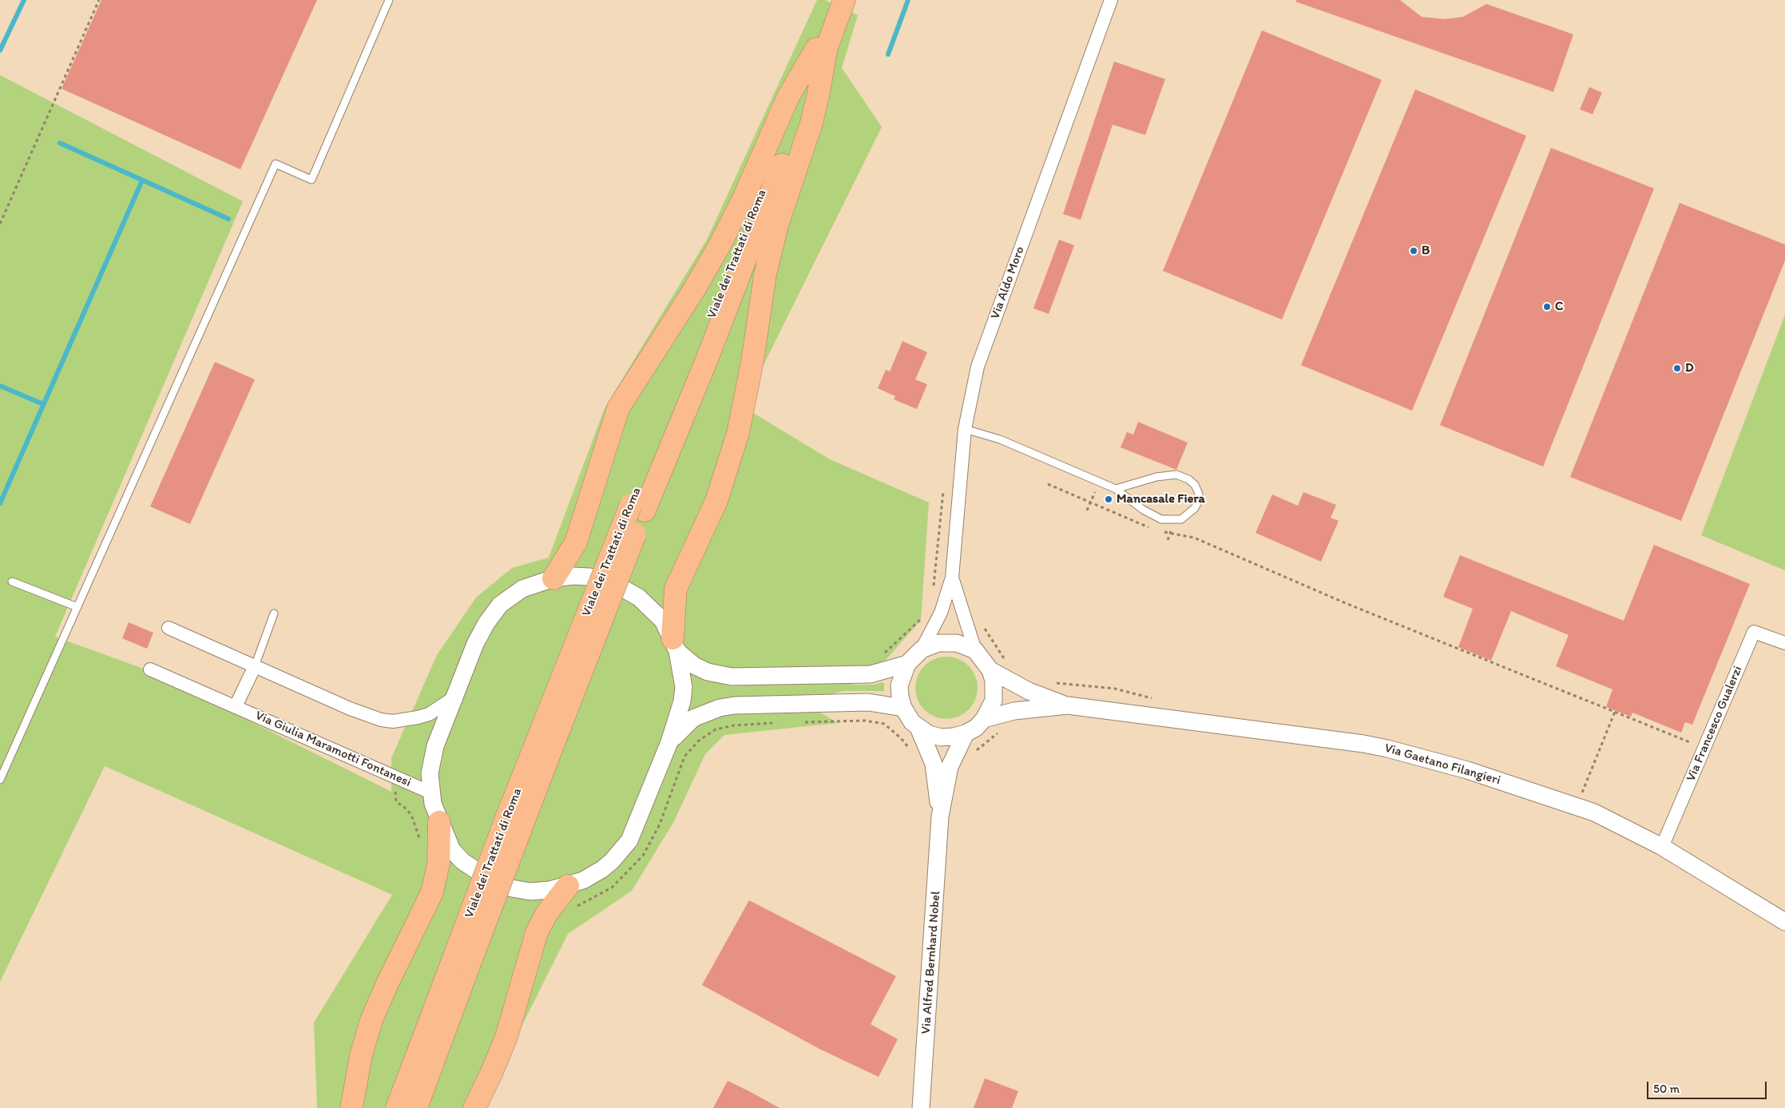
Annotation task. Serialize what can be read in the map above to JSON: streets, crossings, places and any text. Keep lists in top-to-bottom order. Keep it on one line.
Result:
{"streets":{"highway":["Viale dei Trattati di Roma"],"street":["Via Aldo Moro","Via Francesco Gualerzi","Via Giulia Maramotti Fontanesi","Via Gaetano Filangieri","Via Alfred Bernhard Nobel"]},"crossings":[["Via Aldo Moro","Via Gaetano Filangieri"],["Via Aldo Moro","Via Alfred Bernhard Nobel"],["Via Francesco Gualerzi","Via Gaetano Filangieri"],["Via Gaetano Filangieri","Via Alfred Bernhard Nobel"]],"places":["B","C","D","Mancasale Fiera"],"scale_bar":"50 m"}
